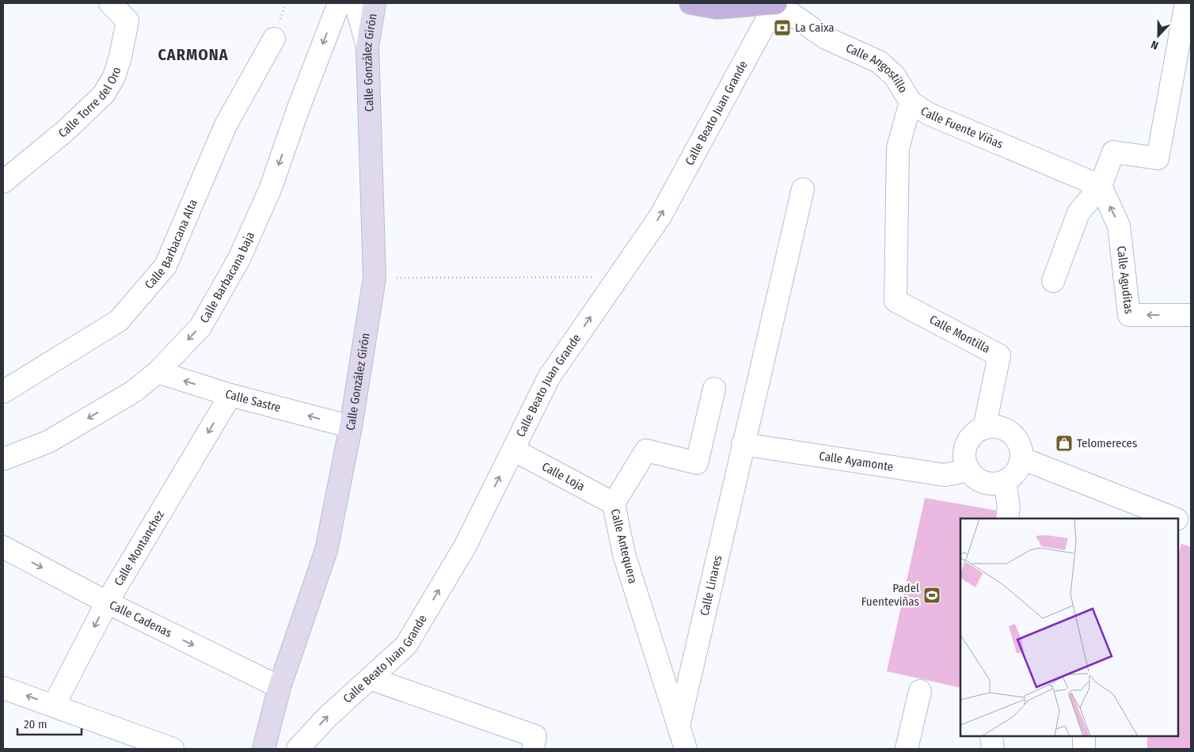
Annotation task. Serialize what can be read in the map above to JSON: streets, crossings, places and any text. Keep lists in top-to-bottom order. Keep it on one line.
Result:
{"streets":{"street":["Calle González Girón","Calle Angostillo","Calle Torre del Oro","Calle Beato Juan Grande","Calle Fuente Viñas","Calle Barbacana Alta","Calle Barbacana baja","Calle Aguditas","Calle Montilla","Calle Sastre","Calle Ayamonte","Calle Loja","Calle Antequera","Calle Montanchez","Calle Linares","Calle Cadenas"]},"crossings":[["Calle González Girón","Calle Sastre"],["Calle González Girón","Calle Cadenas"],["Calle Angostillo","Calle Beato Juan Grande"],["Calle Angostillo","Calle Fuente Viñas"],["Calle Beato Juan Grande","Calle Loja"],["Calle Fuente Viñas","Calle Aguditas"],["Calle Fuente Viñas","Calle Montilla"],["Calle Barbacana baja","Calle Sastre"],["Calle Montilla","Calle Ayamonte"],["Calle Sastre","Calle Montanchez"],["Calle Ayamonte","Calle Linares"],["Calle Loja","Calle Antequera"],["Calle Antequera","Calle Linares"],["Calle Montanchez","Calle Cadenas"]],"one_way":["Calle Beato Juan Grande","Calle Barbacana baja","Calle Aguditas","Calle Sastre","Calle Montanchez"],"districts":["CARMONA"],"places":{"bank":["La Caixa"],"shop":["Telomereces"],"sports":["Padel Fuenteviñas"]},"scale_bar":"20 m","north":"bottom"}
